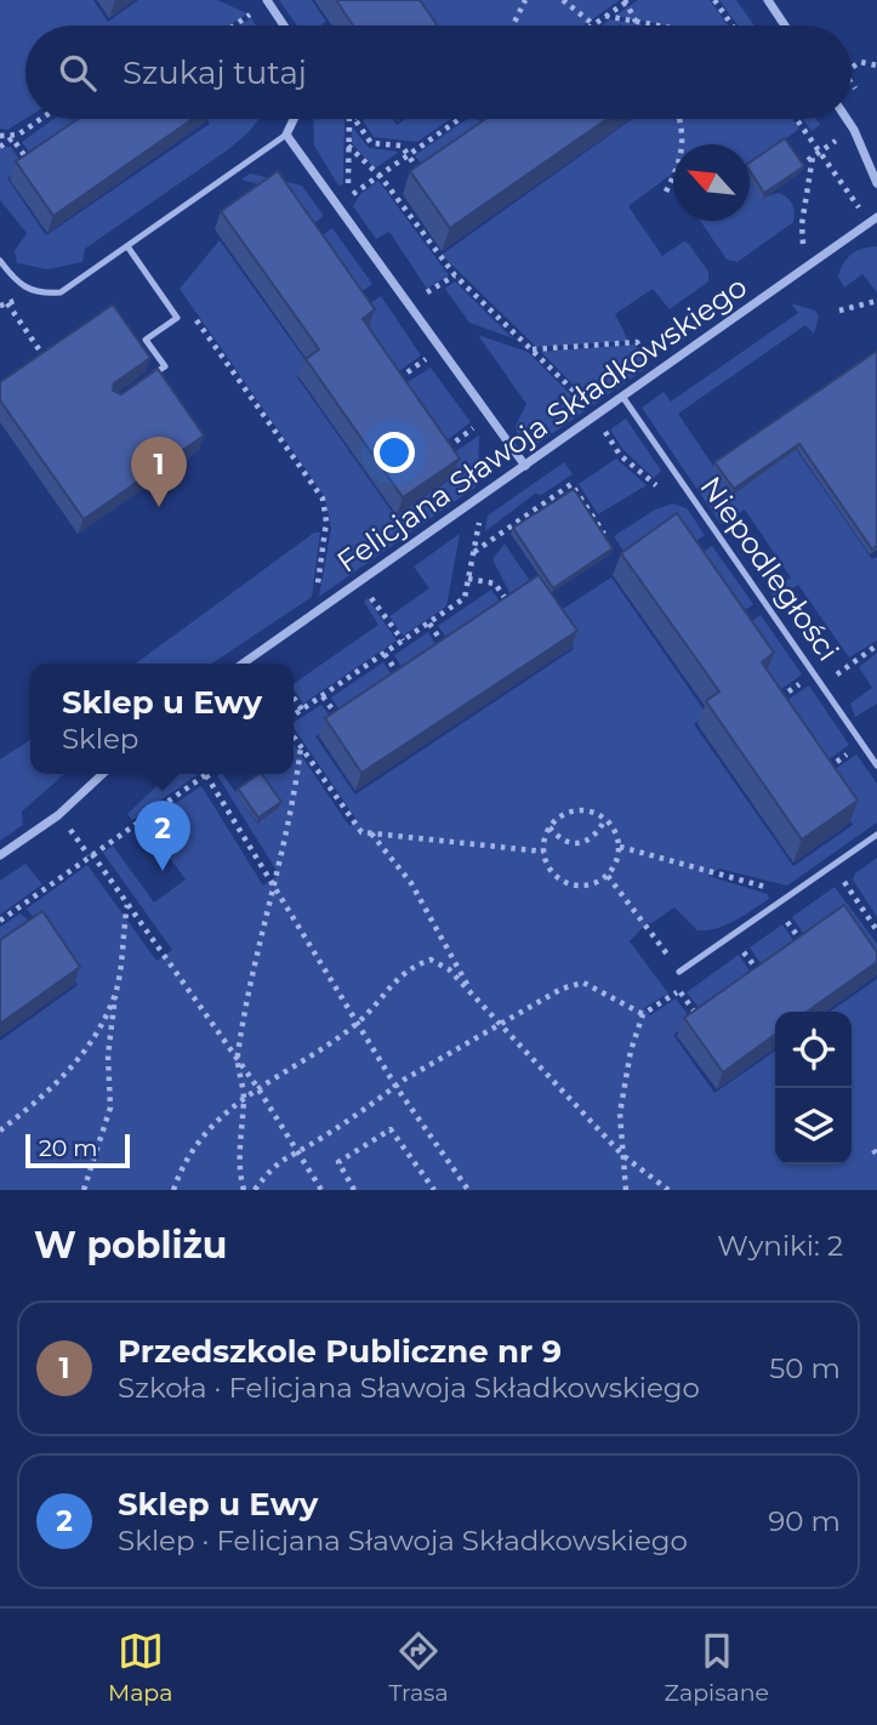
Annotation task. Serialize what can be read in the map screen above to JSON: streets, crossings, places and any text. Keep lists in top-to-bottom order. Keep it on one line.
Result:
{"streets":{"street":["Felicjana Sławoja Składkowskiego"],"lane":["Niepodległości"]},"crossings":[["Felicjana Sławoja Składkowskiego","Niepodległości"]],"scale_bar":"20 m","north":"top left","page":{"search":"Szukaj tutaj","pins":["1","2"],"popup":["Sklep u Ewy","Sklep"],"scale":"20 m","heading":["W pobliżu","Wyniki: 2"],"list":[{"mark":"1","name":"Przedszkole Publiczne nr 9","note":"Szkoła · Felicjana Sławoja Składkowskiego","value":"50 m"},{"mark":"2","name":"Sklep u Ewy","note":"Sklep · Felicjana Sławoja Składkowskiego","value":"90 m"}],"nav":["Mapa","Trasa","Zapisane"]}}
